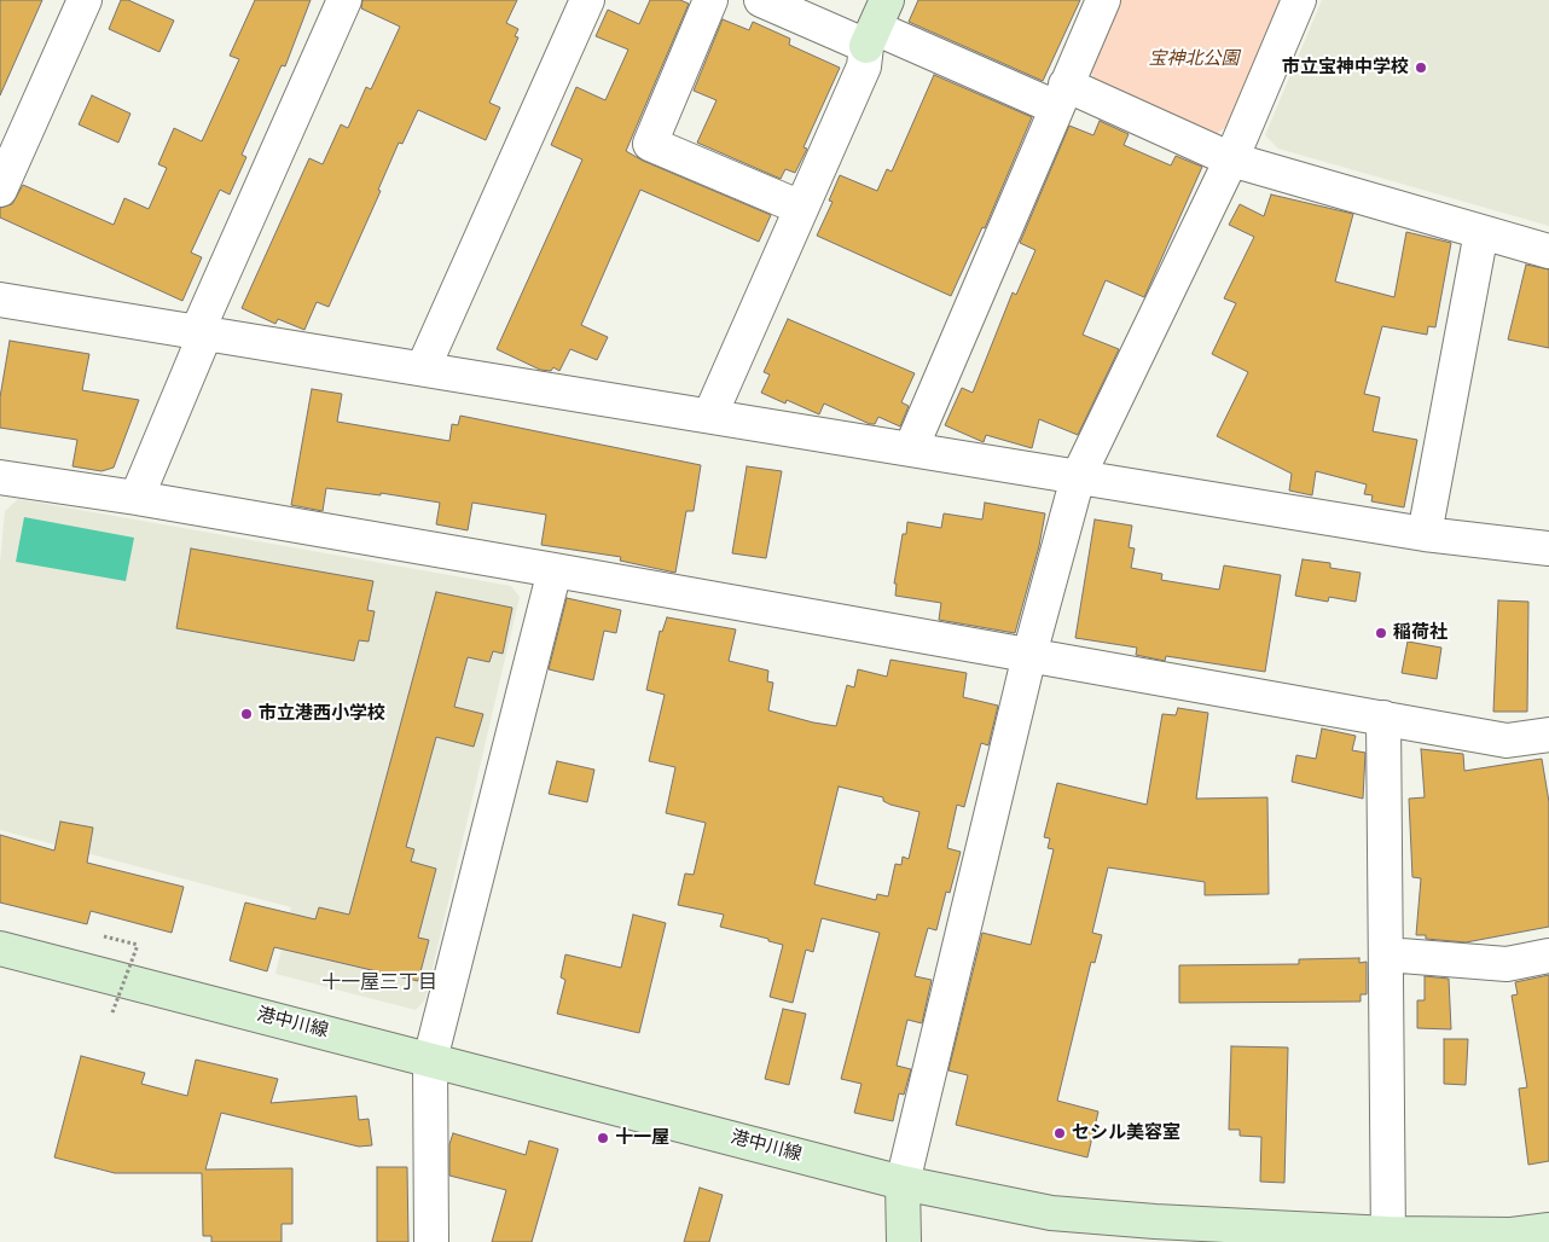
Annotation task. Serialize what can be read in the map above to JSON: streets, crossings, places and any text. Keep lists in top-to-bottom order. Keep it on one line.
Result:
{"streets":{"main road":["港中川線"]},"districts":["十一屋三丁目"],"parks":["宝神北公園"],"places":["市立宝神中学校","稲荷社","市立港西小学校","セシル美容室","十一屋"]}
